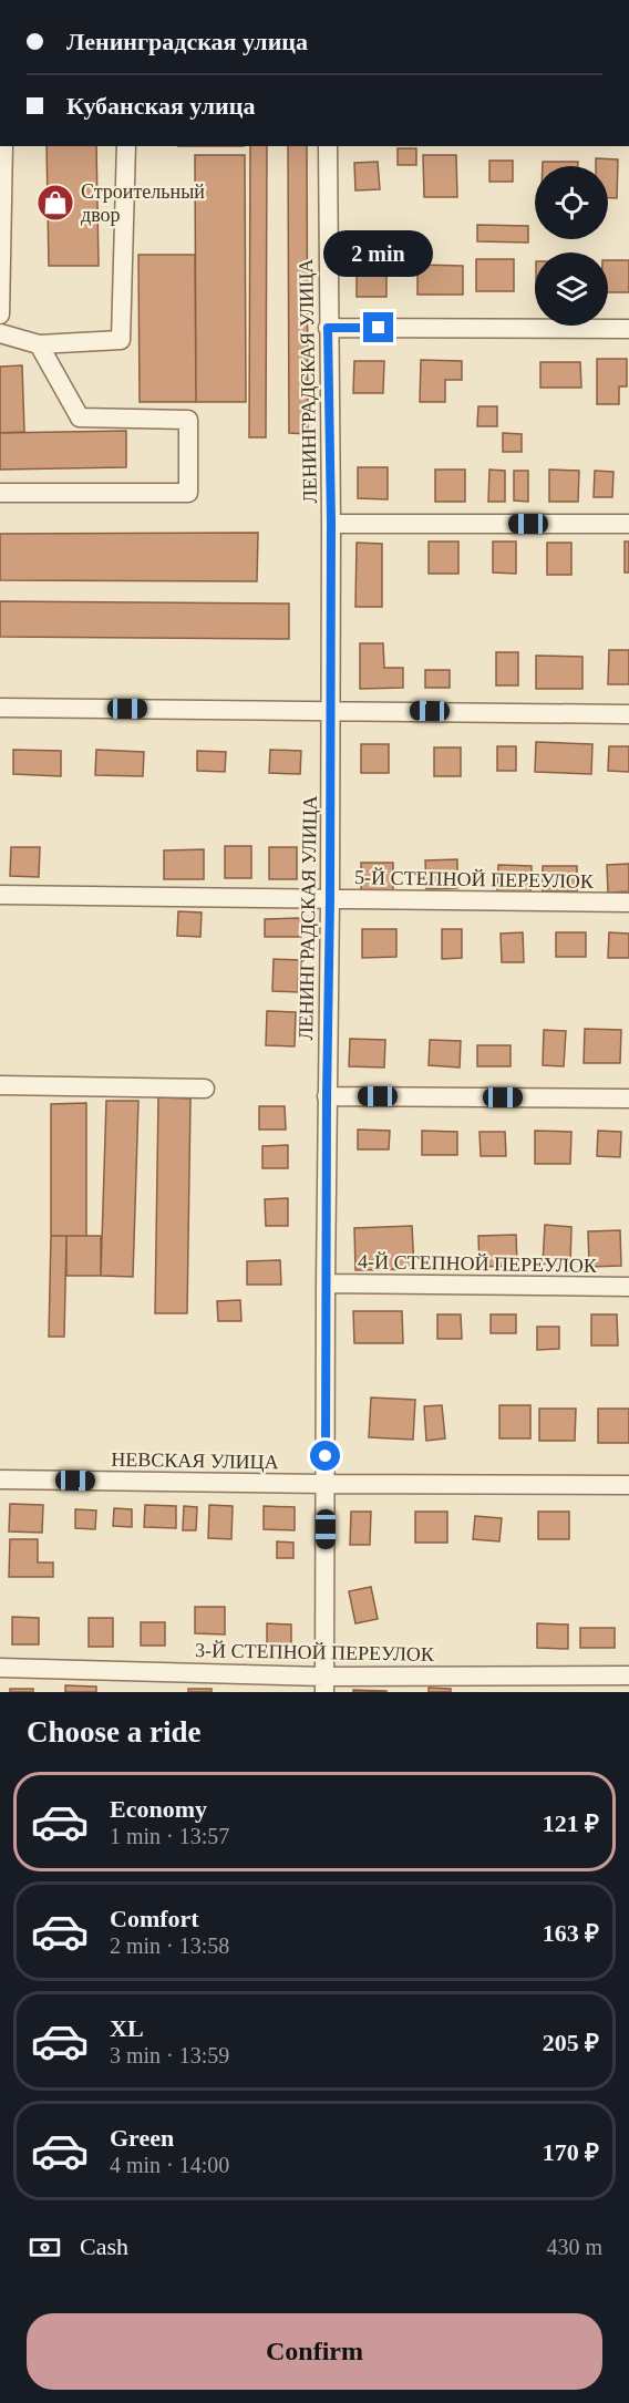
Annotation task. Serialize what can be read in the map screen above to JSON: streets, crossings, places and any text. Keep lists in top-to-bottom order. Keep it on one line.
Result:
{"streets":{"street":["ЛЕНИНГРАДСКАЯ УЛИЦА","5-Й СТЕПНОЙ ПЕРЕУЛОК","4-Й СТЕПНОЙ ПЕРЕУЛОК","НЕВСКАЯ УЛИЦА","3-Й СТЕПНОЙ ПЕРЕУЛОК"]},"crossings":[["ЛЕНИНГРАДСКАЯ УЛИЦА","5-Й СТЕПНОЙ ПЕРЕУЛОК"],["ЛЕНИНГРАДСКАЯ УЛИЦА","4-Й СТЕПНОЙ ПЕРЕУЛОК"],["ЛЕНИНГРАДСКАЯ УЛИЦА","НЕВСКАЯ УЛИЦА"],["ЛЕНИНГРАДСКАЯ УЛИЦА","3-Й СТЕПНОЙ ПЕРЕУЛОК"]],"places":{"shop":["Строительный двор"]},"page":{"banner":["Ленинградская улица","Кубанская улица"],"bubble":"2 min","heading":"Choose a ride","list":[{"name":"Economy","note":"1 min · 13:57","value":"121 ₽"},{"name":"Comfort","note":"2 min · 13:58","value":"163 ₽"},{"name":"XL","note":"3 min · 13:59","value":"205 ₽"},{"name":"Green","note":"4 min · 14:00","value":"170 ₽"}],"pay":["Cash","430 m"],"buttons":"Confirm"}}
